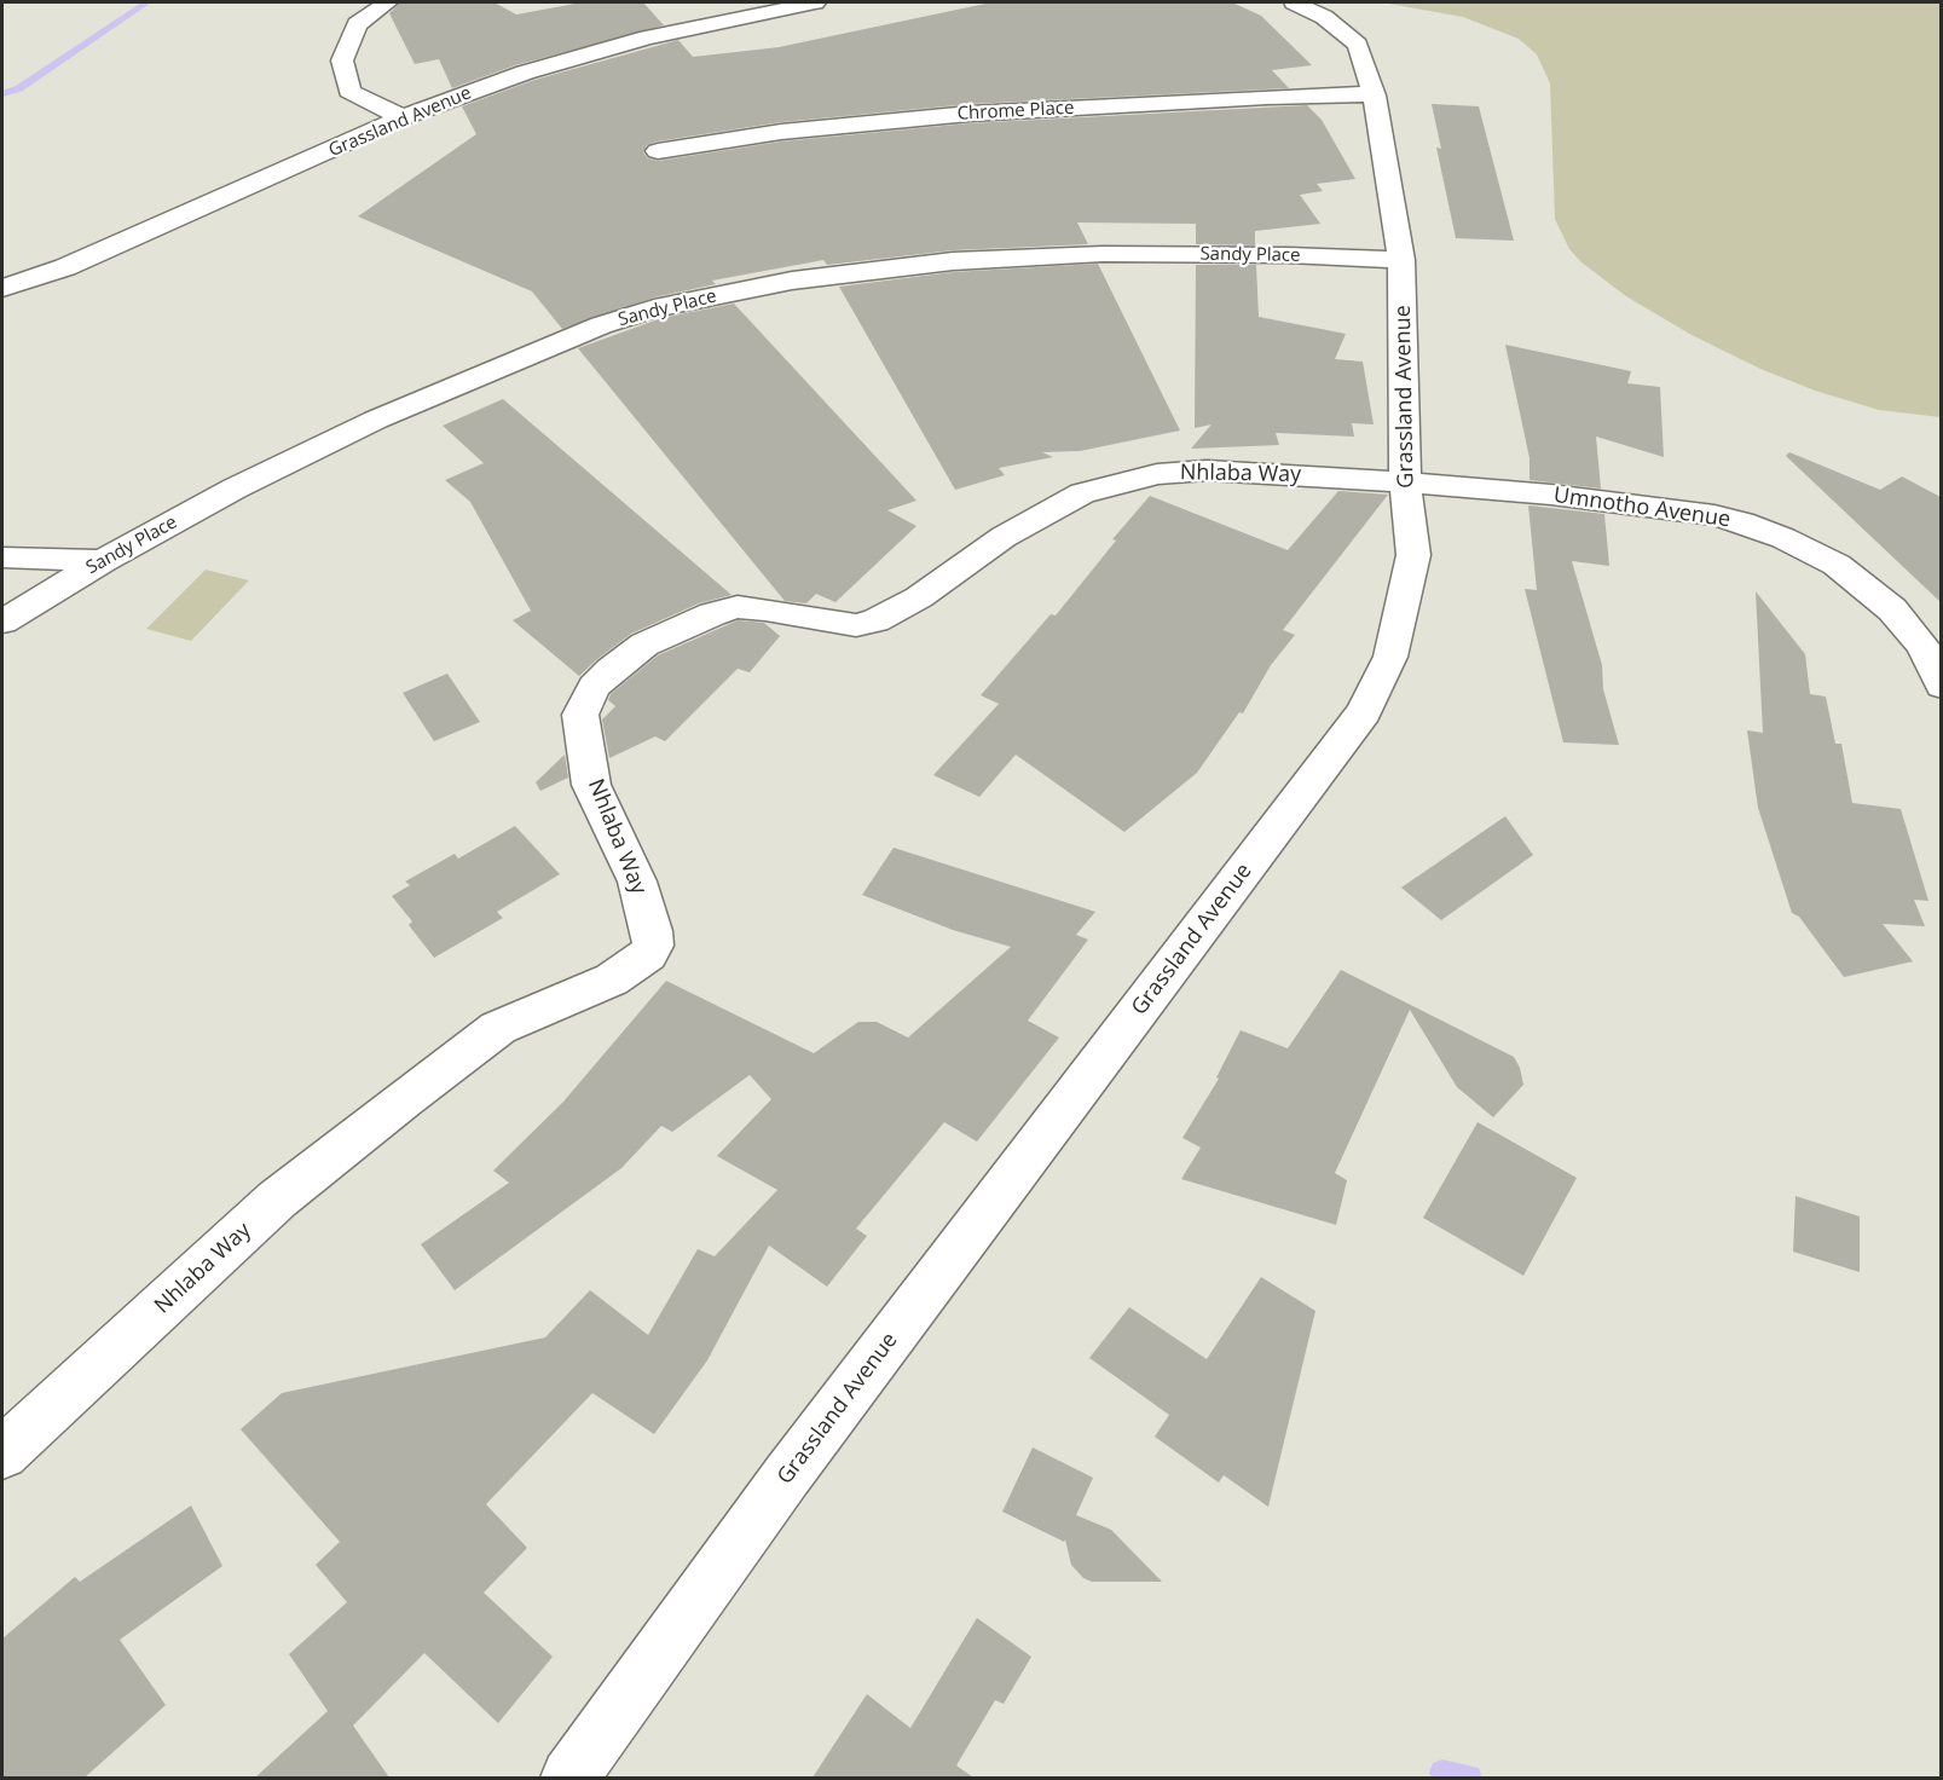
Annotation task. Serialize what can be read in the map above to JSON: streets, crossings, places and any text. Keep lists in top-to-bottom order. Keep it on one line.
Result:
{"streets":{"street":["Chrome Place","Grassland Avenue","Sandy Place","Nhlaba Way","Umnotho Avenue"]},"crossings":[["Chrome Place","Grassland Avenue"],["Grassland Avenue","Sandy Place"],["Grassland Avenue","Nhlaba Way"],["Grassland Avenue","Umnotho Avenue"],["Nhlaba Way","Umnotho Avenue"]]}
